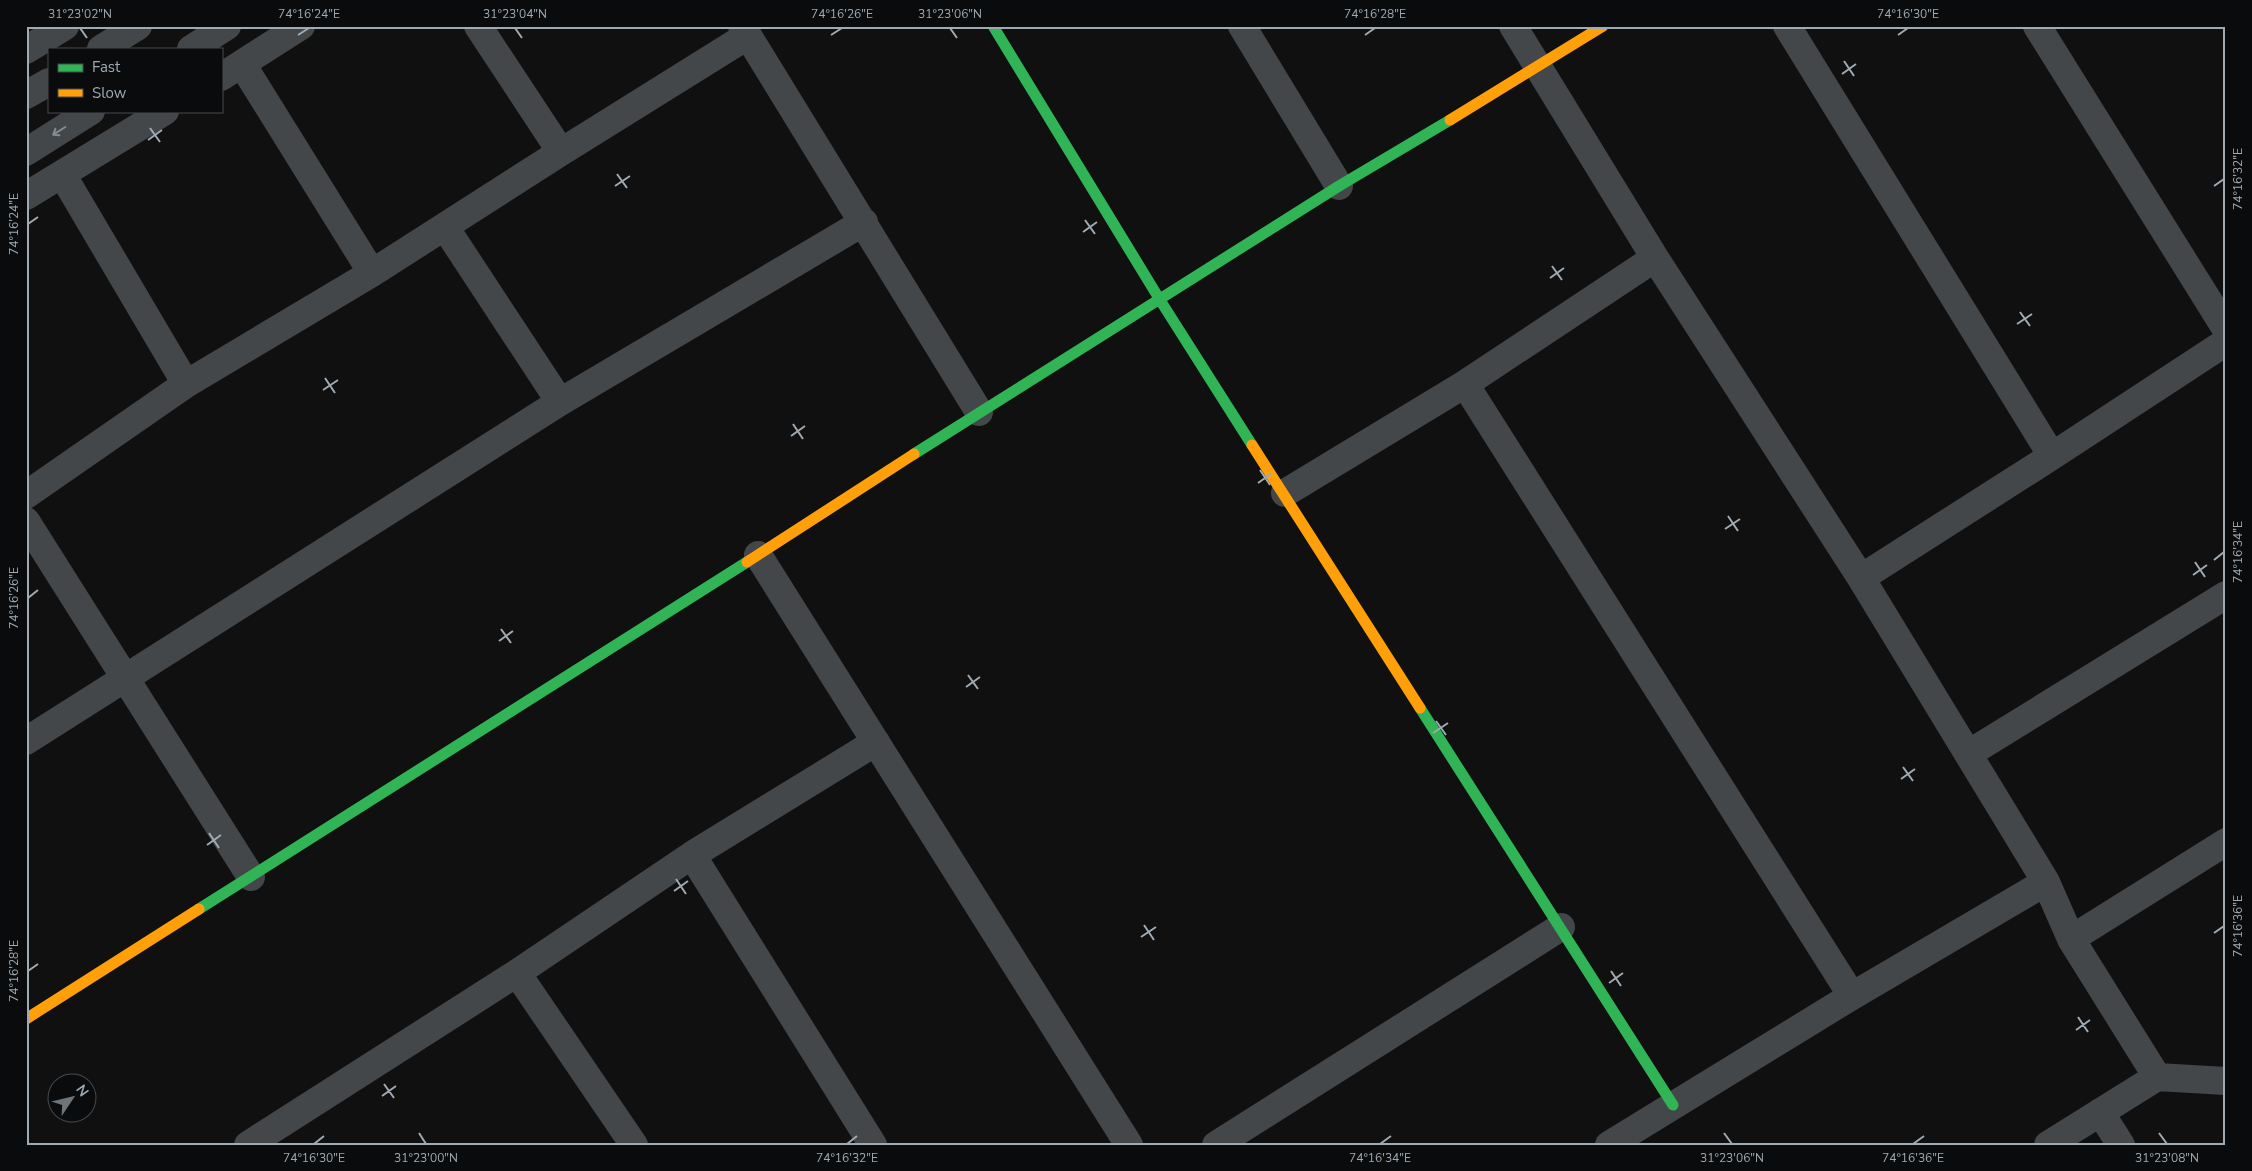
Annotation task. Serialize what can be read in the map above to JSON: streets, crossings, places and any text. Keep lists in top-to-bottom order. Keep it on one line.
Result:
{"legend":["Fast","Slow"],"north":"top right","coordinates":["31°23'02\"N","74°16'24\"E","31°23'04\"N","74°16'26\"E","31°23'06\"N","74°16'28\"E","74°16'30\"E","74°16'32\"E","74°16'34\"E","74°16'36\"E","31°23'00\"N","31°23'08\"N"]}
